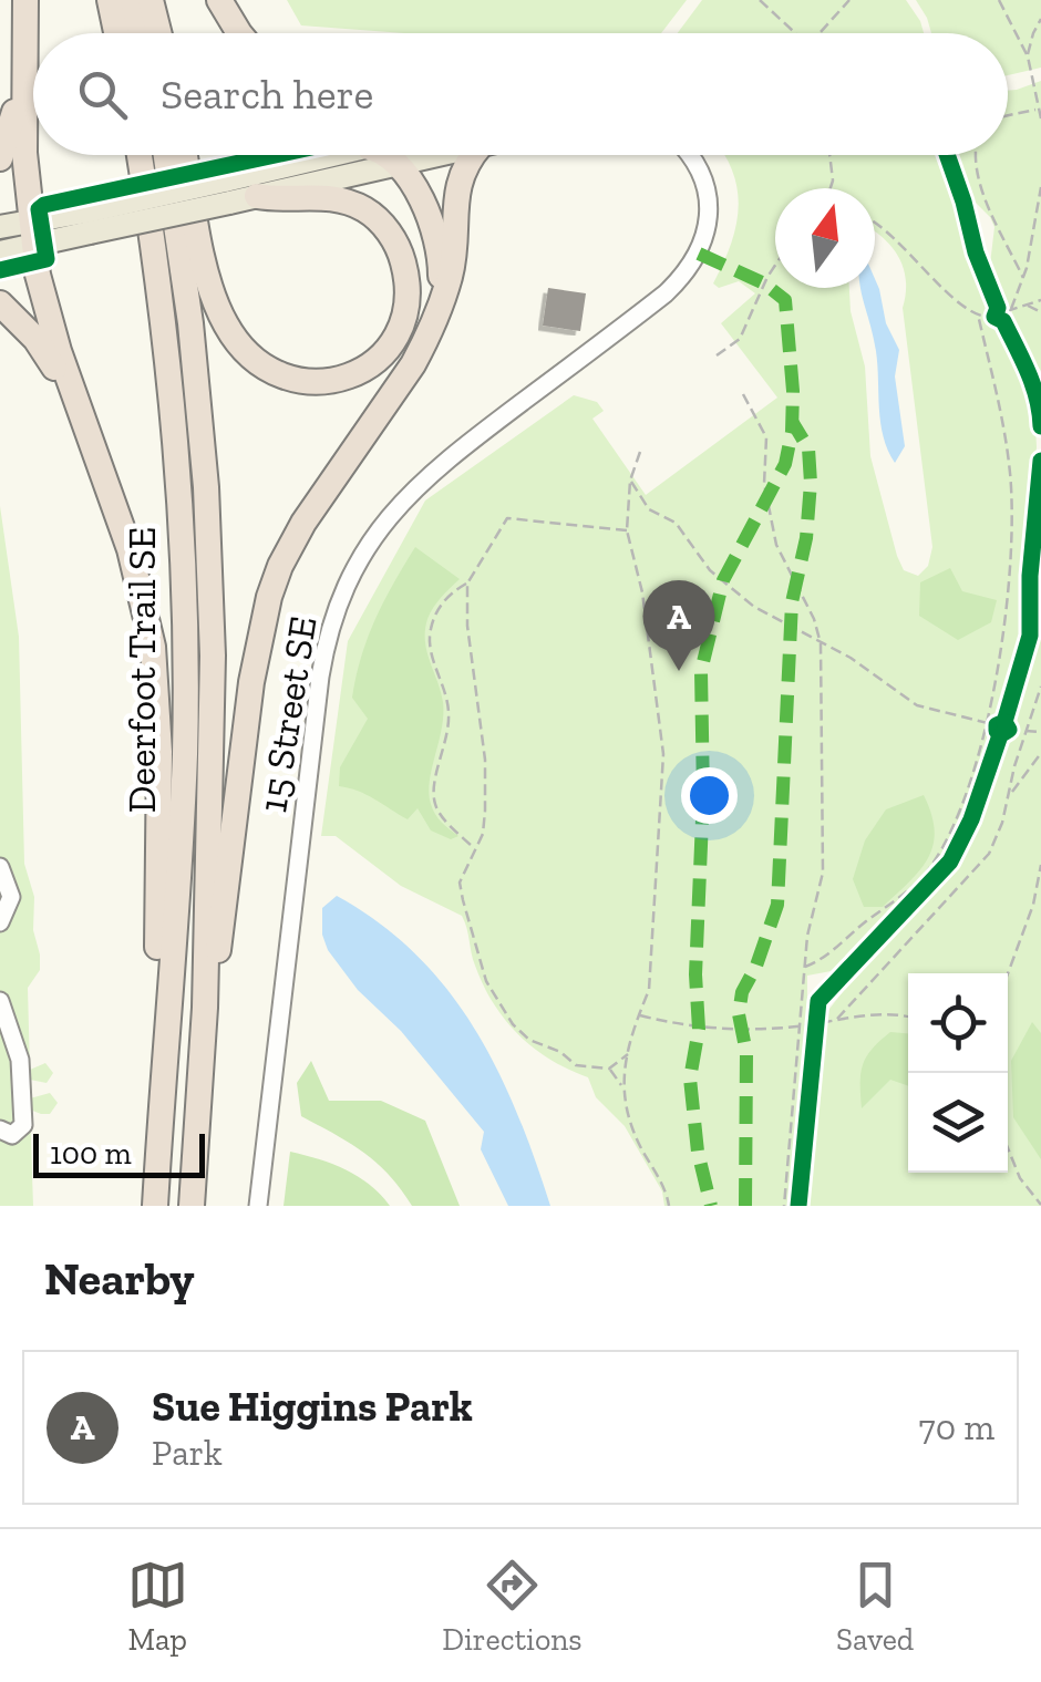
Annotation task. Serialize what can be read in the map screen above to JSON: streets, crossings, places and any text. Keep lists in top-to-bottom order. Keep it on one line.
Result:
{"streets":{"highway":["Deerfoot Trail SE"],"street":["15 Street SE"]},"scale_bar":"100 m","north":"top","page":{"search":"Search here","pins":"A","scale":"100 m","heading":"Nearby","list":[{"mark":"A","name":"Sue Higgins Park","note":"Park","value":"70 m"}],"nav":["Map","Directions","Saved"]}}
